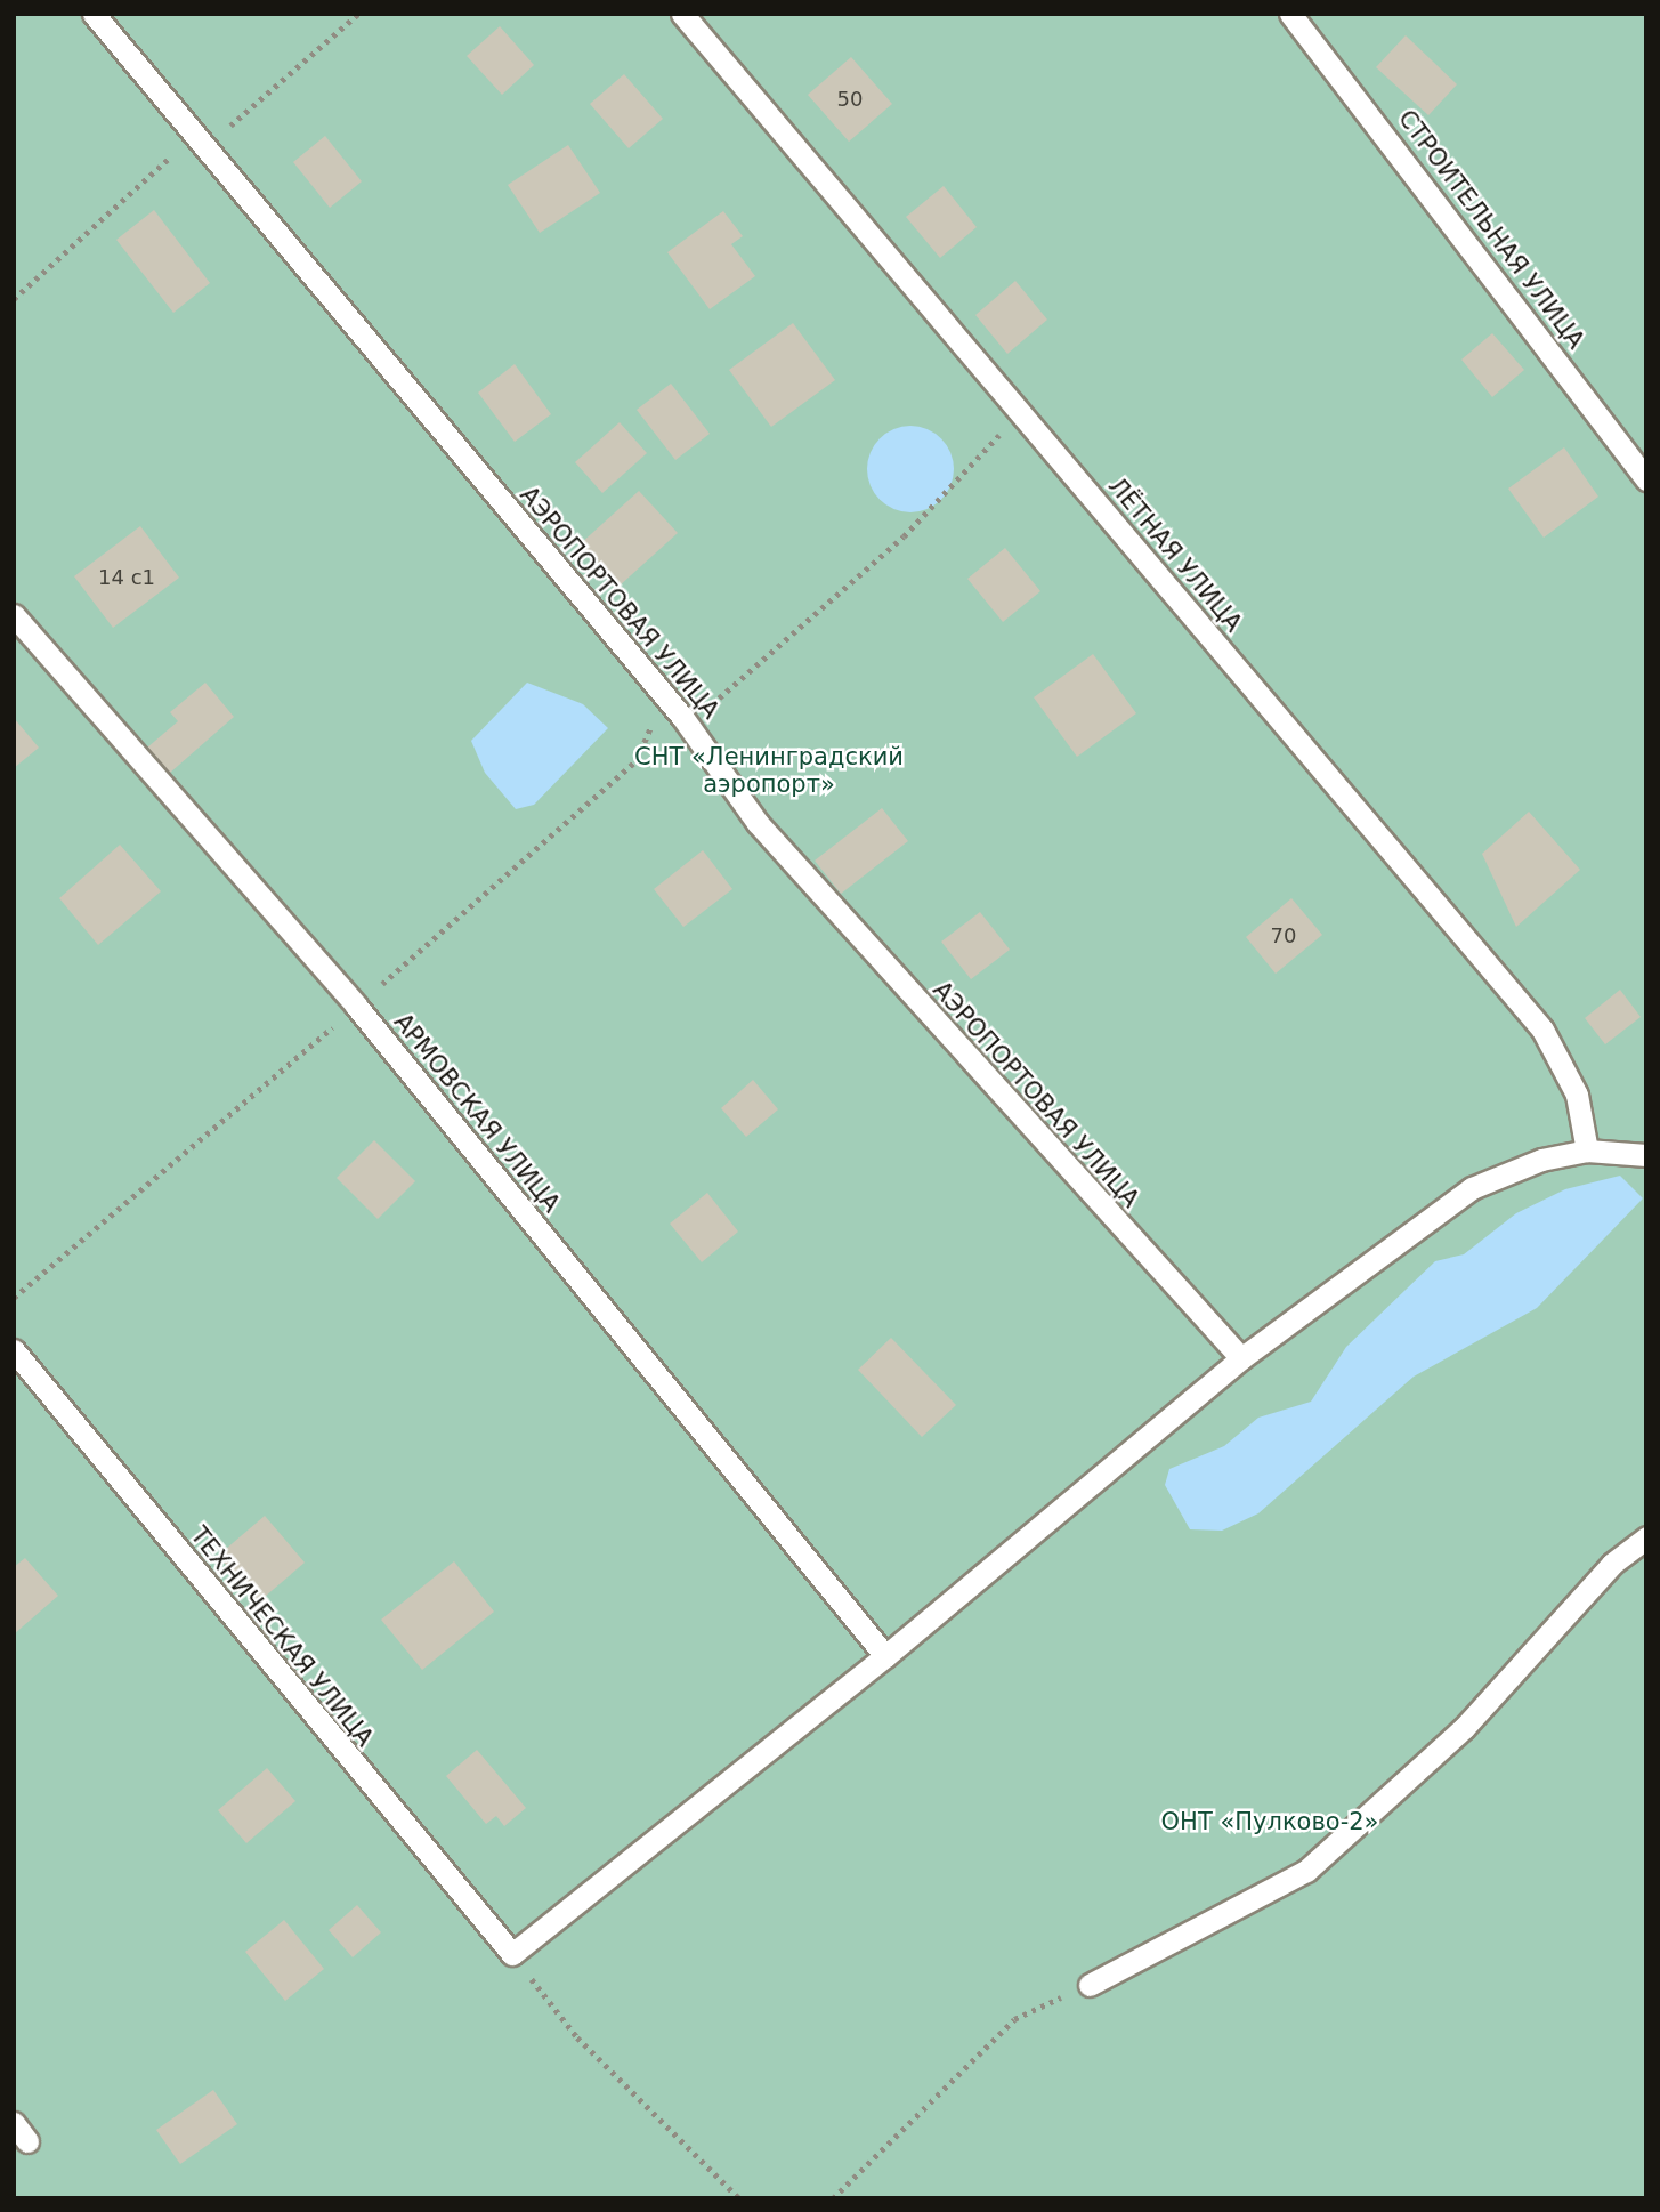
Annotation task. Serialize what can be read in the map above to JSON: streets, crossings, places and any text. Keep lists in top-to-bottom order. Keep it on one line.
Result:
{"streets":{"lane":["СТРОИТЕЛЬНАЯ УЛИЦА","ЛЁТНАЯ УЛИЦА","АЭРОПОРТОВАЯ УЛИЦА","АРМОВСКАЯ УЛИЦА","ТЕХНИЧЕСКАЯ УЛИЦА"]},"parks":["СНТ «Ленинградский аэропорт»","ОНТ «Пулково-2»"],"house_numbers":["50","14 с1","70"]}
